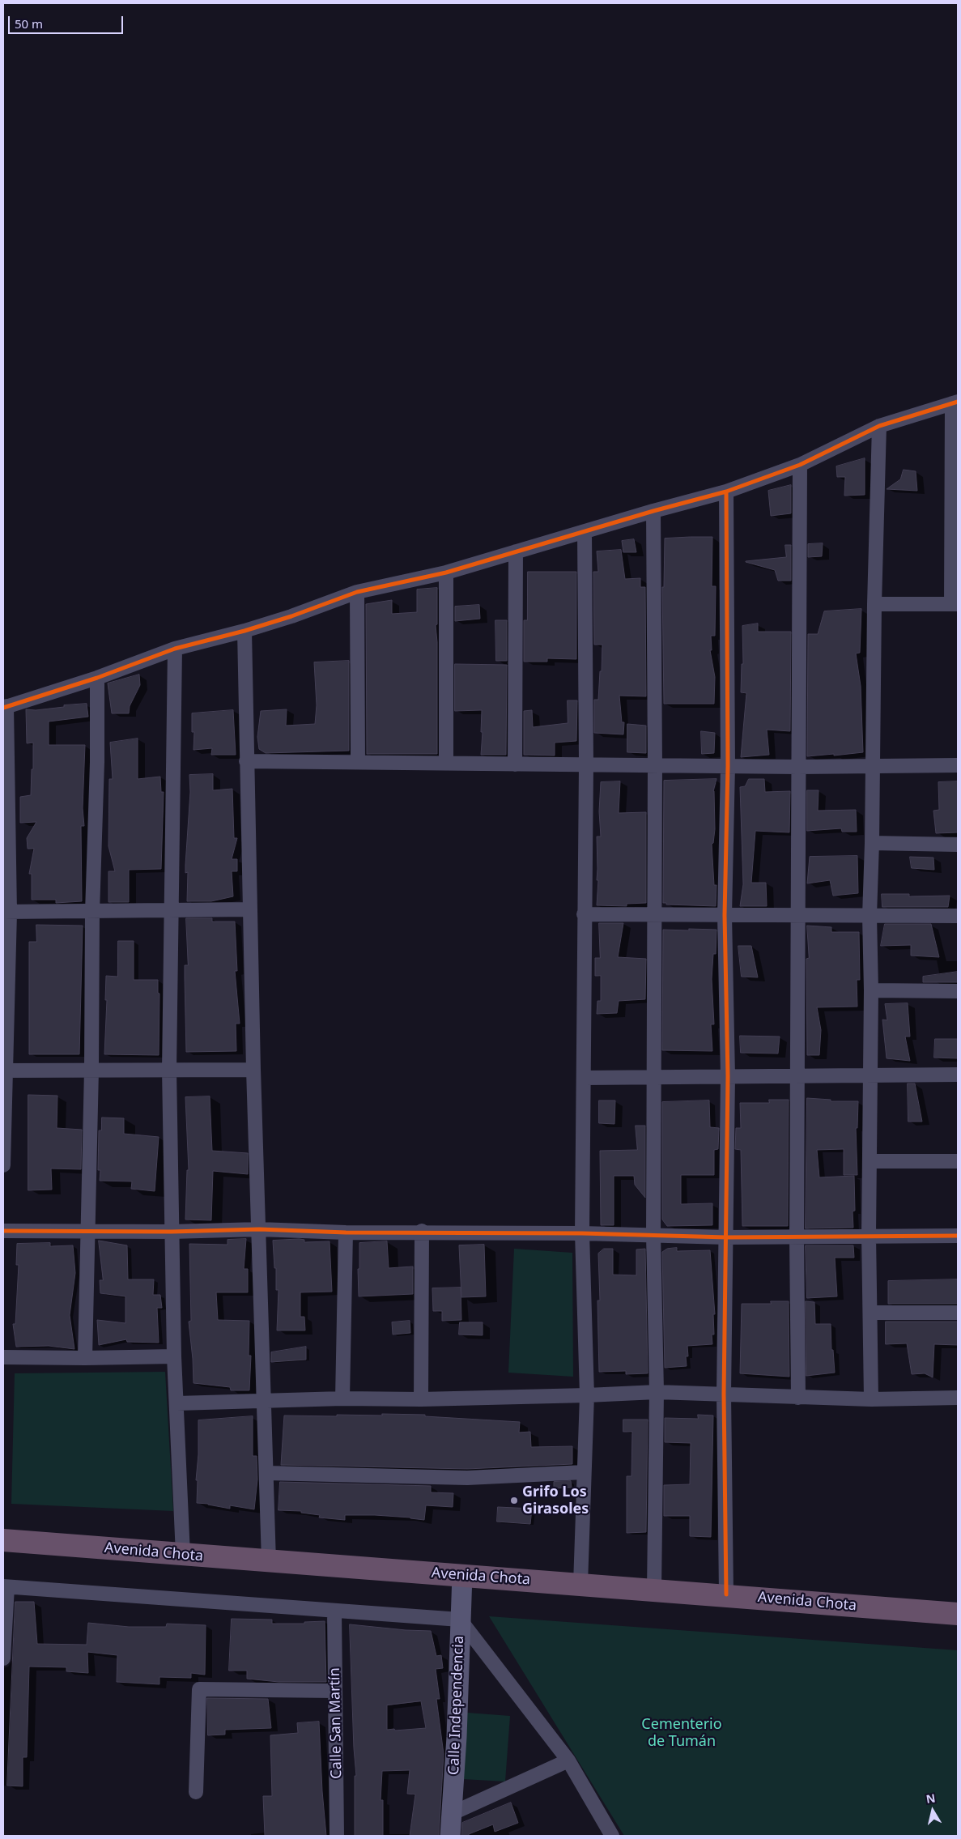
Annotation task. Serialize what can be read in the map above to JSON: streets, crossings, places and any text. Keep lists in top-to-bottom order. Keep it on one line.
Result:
{"streets":{"highway":["Avenida Chota"],"street":["Calle Independencia","Calle San Martín"]},"crossings":[["Avenida Chota","Calle Independencia"]],"parks":["Cementerio de Tumán"],"places":["Grifo Los Girasoles"],"scale_bar":"50 m","north":"top"}
